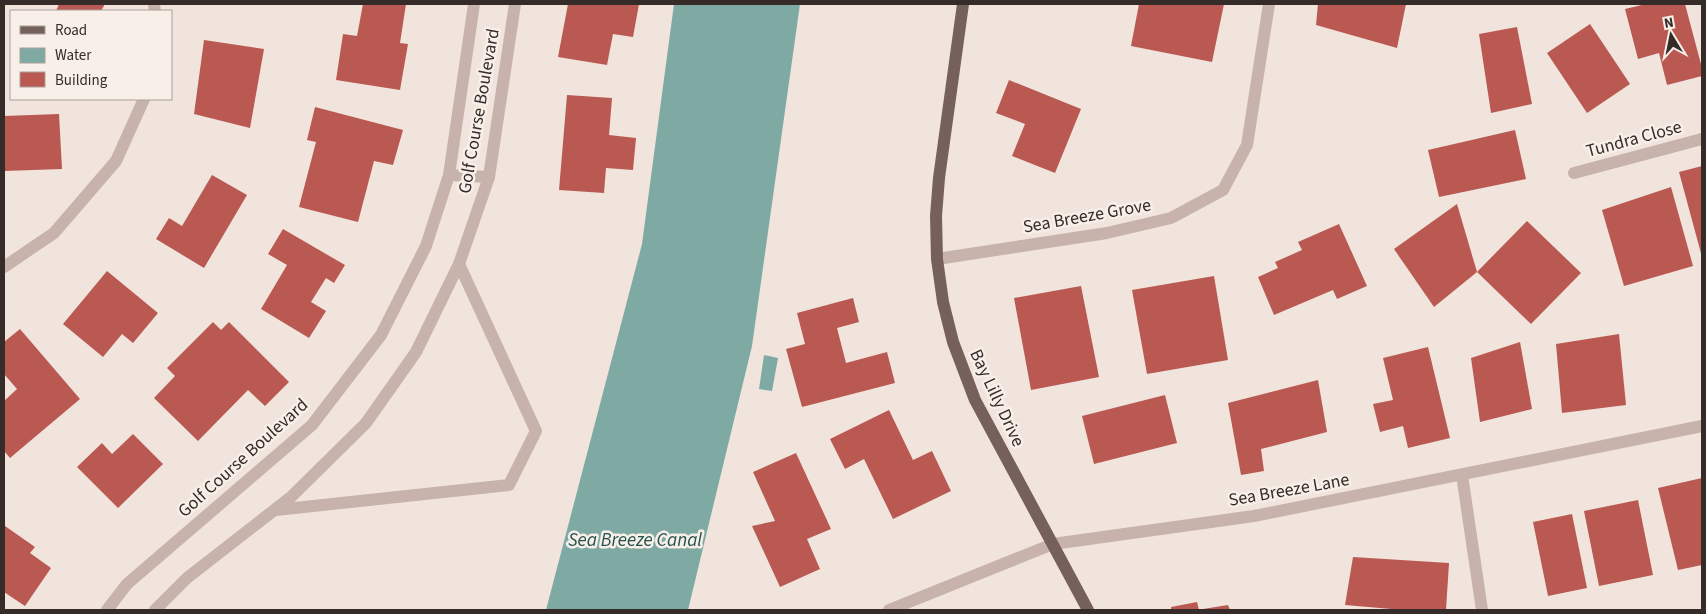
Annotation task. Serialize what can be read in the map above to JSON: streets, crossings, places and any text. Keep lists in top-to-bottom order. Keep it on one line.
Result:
{"streets":{"main road":["Bay Lilly Drive"],"street":["Golf Course Boulevard","Tundra Close","Sea Breeze Grove","Sea Breeze Lane"]},"crossings":[["Sea Breeze Grove","Bay Lilly Drive"],["Bay Lilly Drive","Sea Breeze Lane"]],"water":["Sea Breeze Canal"],"legend":["Road","Water","Building"],"north":"top"}
